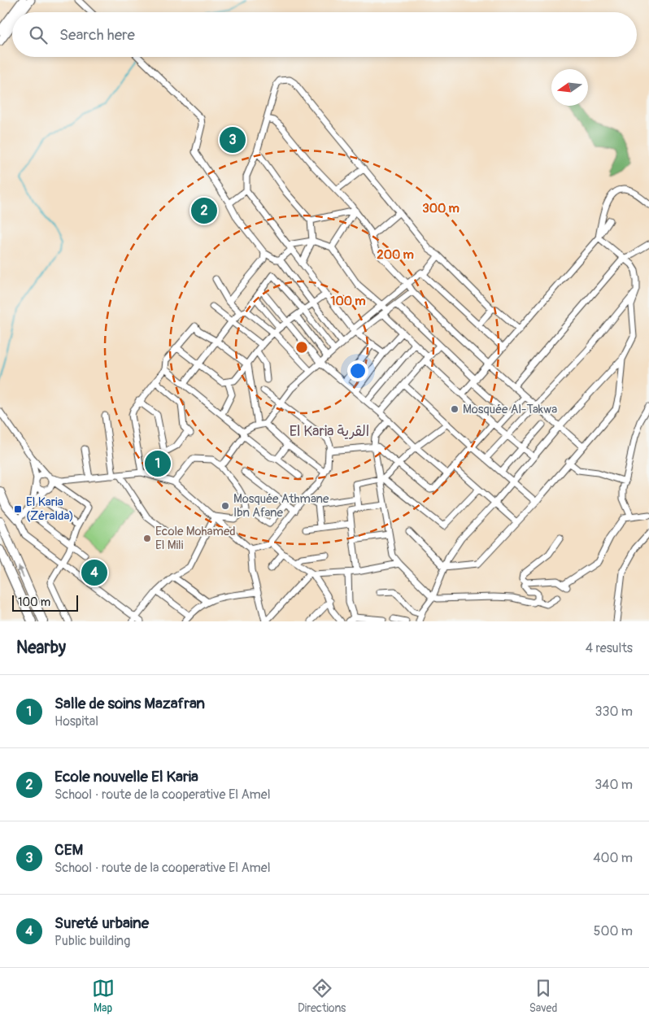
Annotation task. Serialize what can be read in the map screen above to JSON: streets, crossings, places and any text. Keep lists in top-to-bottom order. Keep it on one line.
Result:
{"districts":["El Karia القرية"],"places":{"other":["Mosquée Al-Takwa","Mosquée Athmane Ibn Afane","Ecole Mohamed El Mili"],"transit":["El Karia (Zéralda)"]},"scale_bar":"100 m","north":"left","page":{"search":"Search here","pins":["3","2","1","4"],"scale":"100 m","heading":["Nearby","4 results"],"list":[{"mark":"1","name":"Salle de soins Mazafran","note":"Hospital","value":"330 m"},{"mark":"2","name":"Ecole nouvelle El Karia","note":"School · route de la cooperative El Amel","value":"340 m"},{"mark":"3","name":"CEM","note":"School · route de la cooperative El Amel","value":"400 m"},{"mark":"4","name":"Sureté urbaine","note":"Public building","value":"500 m"}],"nav":["Map","Directions","Saved"]},"rings":["300 m","200 m","100 m"]}
